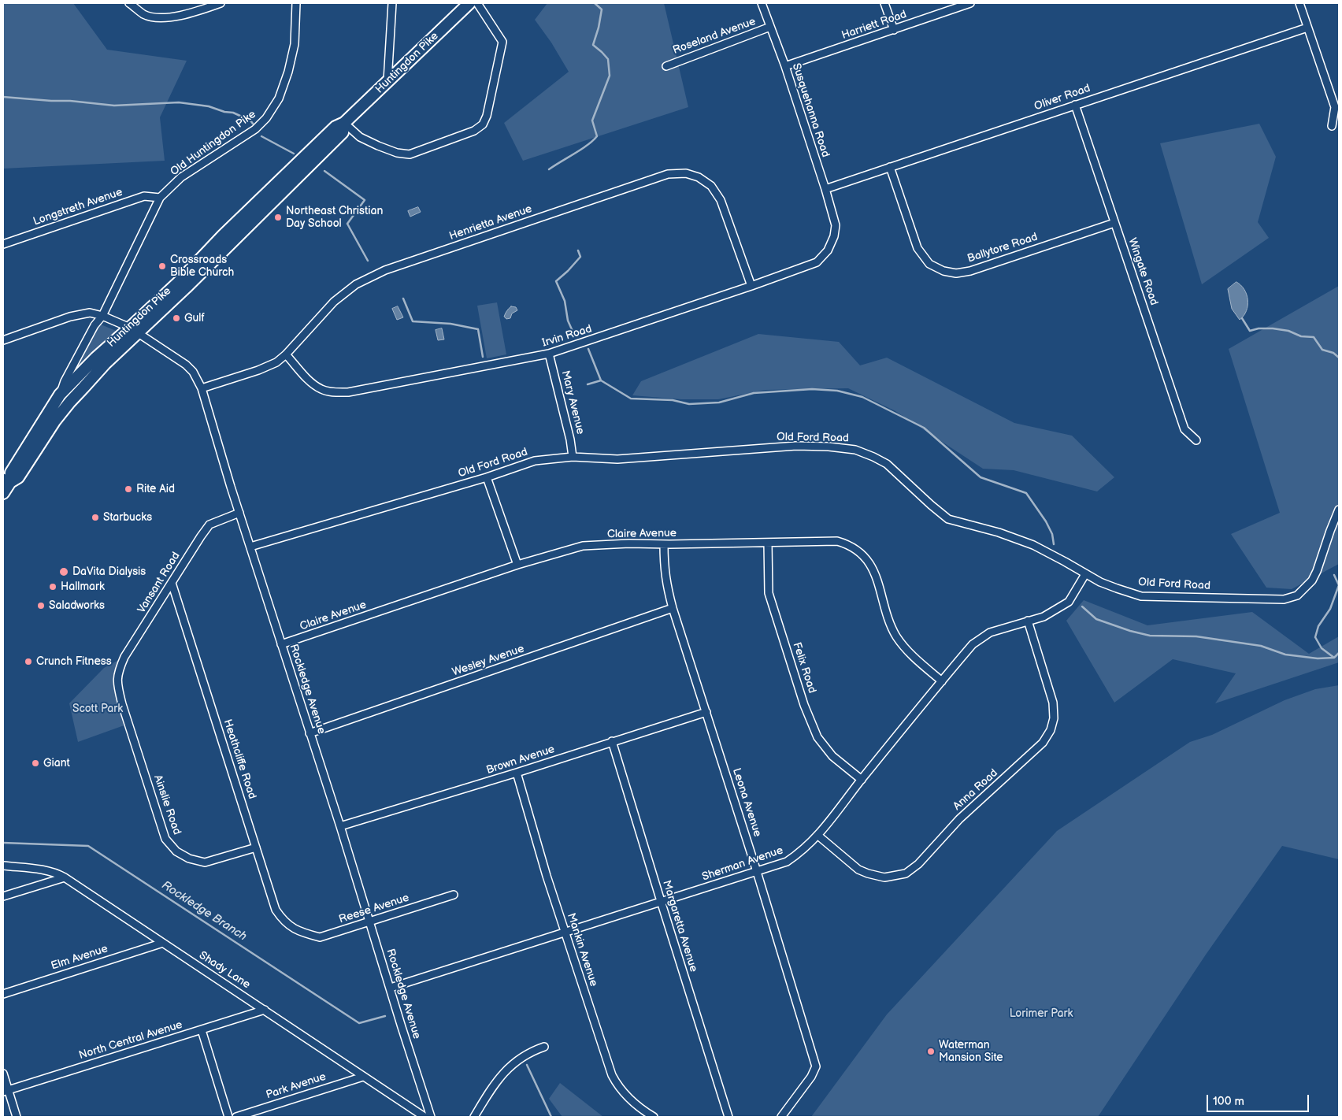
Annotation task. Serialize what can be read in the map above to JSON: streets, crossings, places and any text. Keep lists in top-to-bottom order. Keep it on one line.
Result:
{"streets":{"main road":["Huntingdon Pike"],"street":["Harriett Road","Roseland Avenue","Oliver Road","Susquehanna Road","Old Huntingdon Pike","Longstreth Avenue","Henrietta Avenue","Ballytore Road","Wingate Road","Irvin Road","Mary Avenue","Old Ford Road","Claire Avenue","Vansant Road","Wesley Avenue","Felix Road","Rockledge Avenue","Heathcliffe Road","Brown Avenue","Anna Road","Leona Avenue","Ainslie Road","Sherman Avenue","Reese Avenue","Margaretta Avenue","Mankin Avenue","Elm Avenue","Shady Lane","North Central Avenue","Park Avenue"]},"crossings":[["Harriett Road","Susquehanna Road"],["Roseland Avenue","Susquehanna Road"],["Huntingdon Pike","Old Huntingdon Pike"],["Huntingdon Pike","Rockledge Avenue"],["Oliver Road","Susquehanna Road"],["Oliver Road","Ballytore Road"],["Oliver Road","Wingate Road"],["Susquehanna Road","Irvin Road"],["Old Huntingdon Pike","Longstreth Avenue"],["Old Huntingdon Pike","Rockledge Avenue"],["Henrietta Avenue","Irvin Road"],["Henrietta Avenue","Rockledge Avenue"],["Ballytore Road","Wingate Road"],["Irvin Road","Mary Avenue"],["Mary Avenue","Old Ford Road"],["Old Ford Road","Rockledge Avenue"],["Old Ford Road","Sherman Avenue"],["Claire Avenue","Felix Road"],["Claire Avenue","Rockledge Avenue"],["Claire Avenue","Leona Avenue"],["Claire Avenue","Sherman Avenue"],["Vansant Road","Rockledge Avenue"],["Vansant Road","Heathcliffe Road"],["Vansant Road","Ainslie Road"],["Wesley Avenue","Rockledge Avenue"],["Wesley Avenue","Leona Avenue"],["Felix Road","Sherman Avenue"],["Rockledge Avenue","Brown Avenue"],["Rockledge Avenue","Sherman Avenue"],["Rockledge Avenue","Reese Avenue"],["Heathcliffe Road","Ainslie Road"],["Heathcliffe Road","Reese Avenue"],["Brown Avenue","Leona Avenue"],["Brown Avenue","Margaretta Avenue"],["Brown Avenue","Mankin Avenue"],["Anna Road","Sherman Avenue"],["Leona Avenue","Sherman Avenue"],["Sherman Avenue","Margaretta Avenue"],["Sherman Avenue","Mankin Avenue"],["Elm Avenue","Shady Lane"],["Shady Lane","North Central Avenue"],["Shady Lane","Park Avenue"]],"water":["Rockledge Branch"],"parks":["Scott Park","Lorimer Park"],"places":["Northeast Christian Day School","Crossroads Bible Church","Gulf","Rite Aid","Starbucks","DaVita Dialysis","Hallmark","Saladworks","Crunch Fitness","Giant","Waterman Mansion Site"],"scale_bar":"100 m"}
